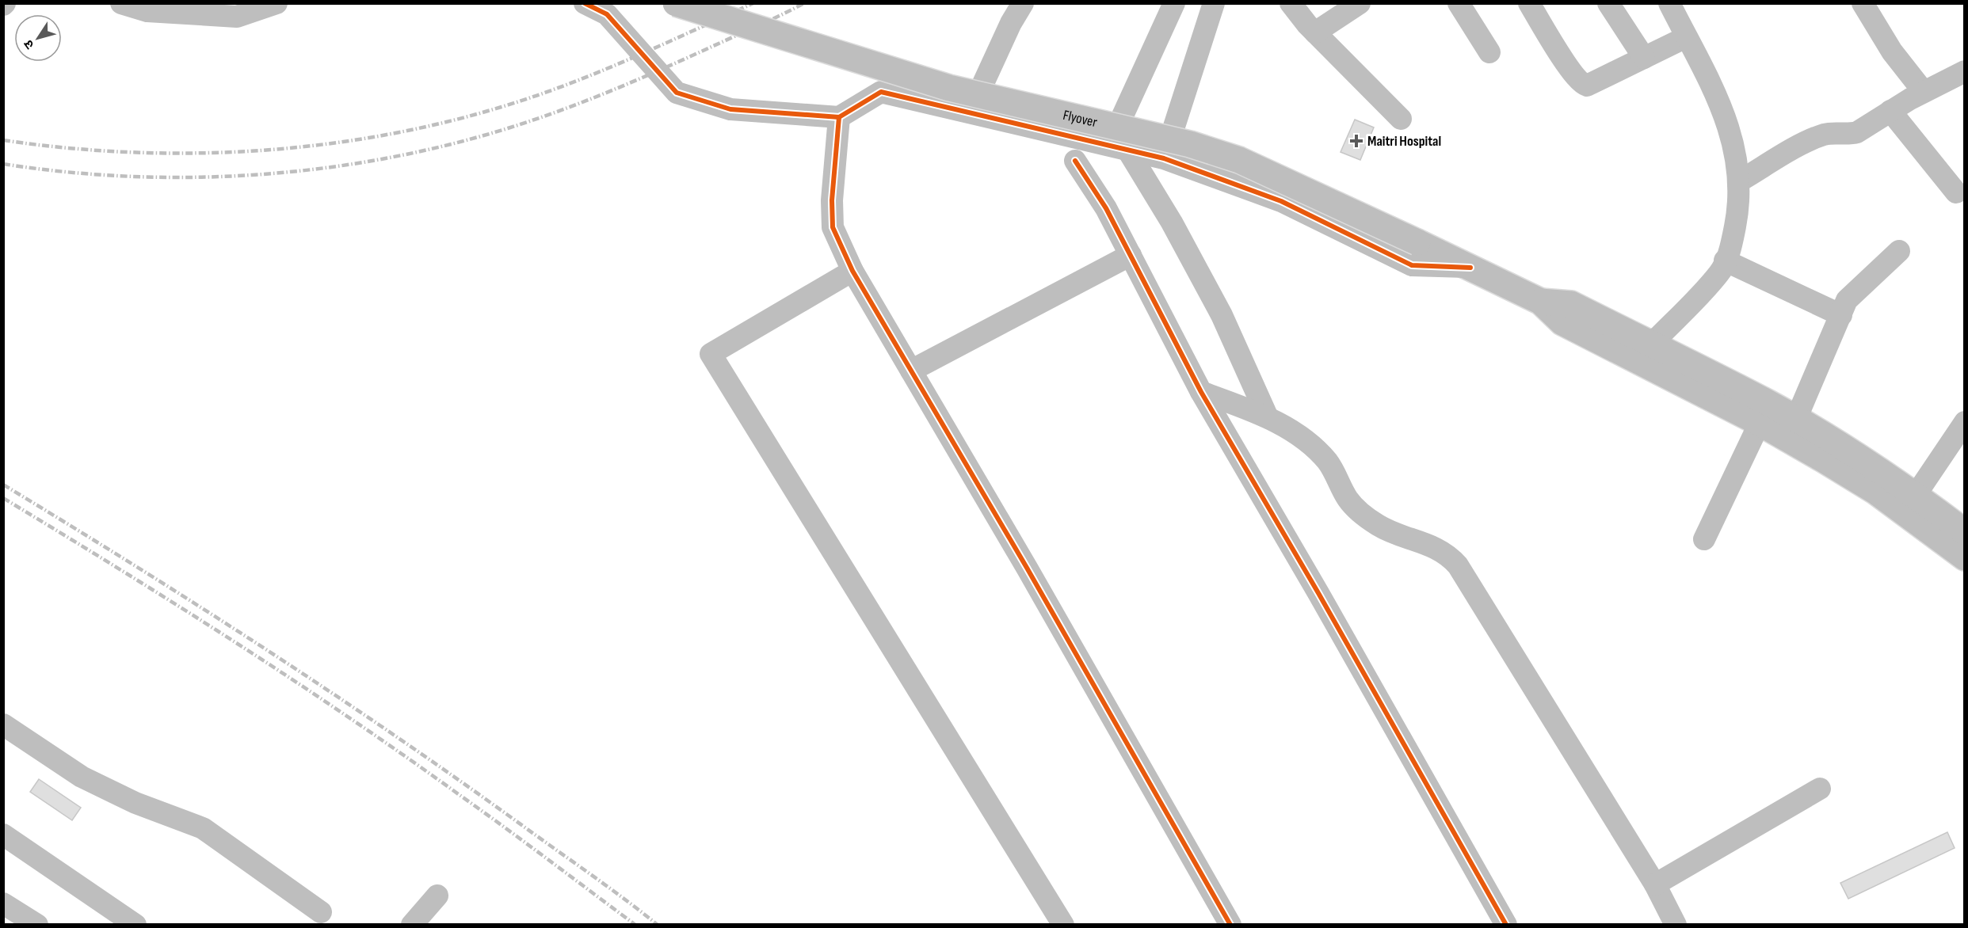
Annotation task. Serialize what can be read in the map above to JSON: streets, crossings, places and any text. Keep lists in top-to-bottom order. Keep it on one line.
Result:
{"streets":{"highway":["Flyover"]},"places":{"health":["Maitri Hospital"]},"north":"bottom left"}
